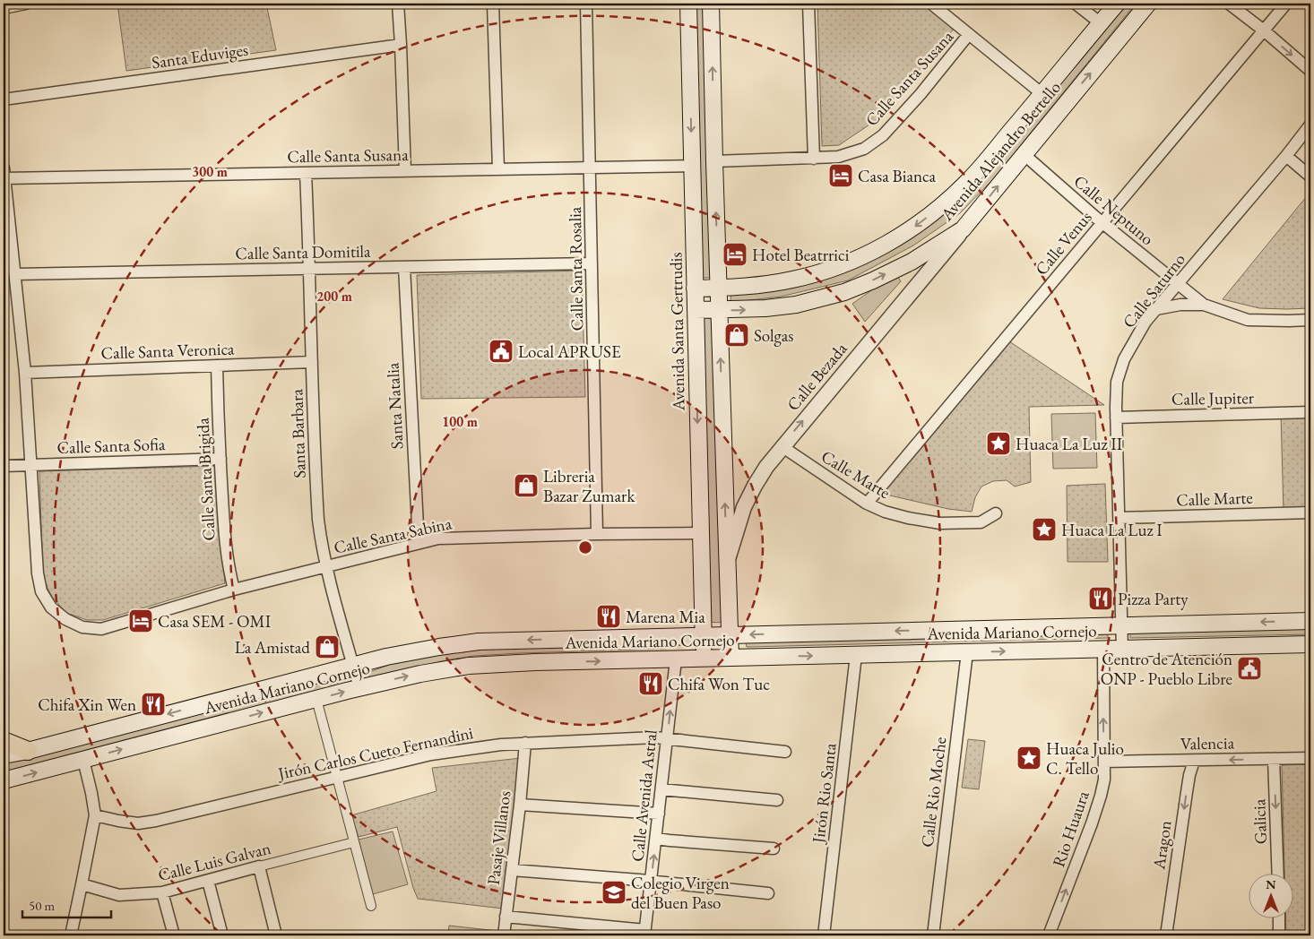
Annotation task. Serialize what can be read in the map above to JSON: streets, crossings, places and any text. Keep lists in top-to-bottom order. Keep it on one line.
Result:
{"streets":{"main road":["Avenida Alejandro Bertello","Avenida Santa Gertrudis","Avenida Mariano Cornejo"],"street":["Santa Eduviges","Calle Santa Susana","Calle Neptuno","Calle Venus","Calle Santa Domitila","Calle Santa Rosalia","Calle Saturno","Calle Santa Veronica","Calle Bezada","Calle Jupiter","Santa Natalia","Santa Barbara","Calle Santa Sofia","Calle Marte","Calle Santa Brigida","Calle Santa Sabina","Valencia","Jirón Carlos Cueto Fernandini","Calle Rio Moche","Jirón Rio Santa","Calle Avenida Astral","Galicia","Rio Huaura","Pasaje Villanos","Aragon","Calle Luis Galvan"]},"crossings":[["Calle Santa Susana","Calle Santa Rosalia"],["Calle Santa Susana","Avenida Santa Gertrudis"],["Calle Santa Susana","Santa Barbara"],["Avenida Alejandro Bertello","Calle Neptuno"],["Avenida Alejandro Bertello","Avenida Santa Gertrudis"],["Avenida Alejandro Bertello","Calle Bezada"],["Calle Neptuno","Calle Venus"],["Calle Neptuno","Calle Saturno"],["Calle Venus","Calle Marte"],["Calle Santa Domitila","Calle Santa Rosalia"],["Calle Santa Domitila","Santa Natalia"],["Calle Santa Domitila","Santa Barbara"],["Calle Santa Rosalia","Calle Santa Sabina"],["Calle Saturno","Calle Jupiter"],["Calle Saturno","Calle Marte"],["Calle Saturno","Avenida Mariano Cornejo"],["Avenida Santa Gertrudis","Calle Santa Sabina"],["Avenida Santa Gertrudis","Avenida Mariano Cornejo"],["Calle Santa Veronica","Santa Barbara"],["Calle Santa Veronica","Calle Santa Brigida"],["Calle Bezada","Calle Marte"],["Santa Natalia","Calle Santa Sabina"],["Santa Barbara","Calle Santa Sabina"],["Santa Barbara","Avenida Mariano Cornejo"],["Calle Santa Sofia","Calle Santa Brigida"],["Calle Santa Sofia","Calle Santa Sabina"],["Calle Santa Brigida","Calle Santa Sabina"],["Avenida Mariano Cornejo","Calle Rio Moche"],["Avenida Mariano Cornejo","Jirón Rio Santa"],["Avenida Mariano Cornejo","Calle Avenida Astral"],["Avenida Mariano Cornejo","Rio Huaura"],["Valencia","Galicia"],["Valencia","Rio Huaura"],["Valencia","Aragon"],["Jirón Carlos Cueto Fernandini","Calle Avenida Astral"],["Jirón Carlos Cueto Fernandini","Pasaje Villanos"]],"one_way":["Calle Bezada","Valencia","Calle Avenida Astral","Galicia","Rio Huaura","Aragon"],"places":{"hotel":["Casa Bianca","Hotel Beatrrici","Casa SEM - OMI"],"shop":["Solgas","Libreria Bazar Zumark","La Amistad"],"public building":["Local APRUSE","Centro de Atención ONP - Pueblo Libre"],"place":["Huaca La Luz II","Huaca La Luz I","Huaca Julio C. Tello"],"restaurant":["Pizza Party","Marena Mia","Chifa Won Tuc","Chifa Xin Wen"],"school or university":["Colegio Virgen del Buen Paso"]},"scale_bar":"50 m","north":"top","rings":["300 m","200 m","100 m"]}
